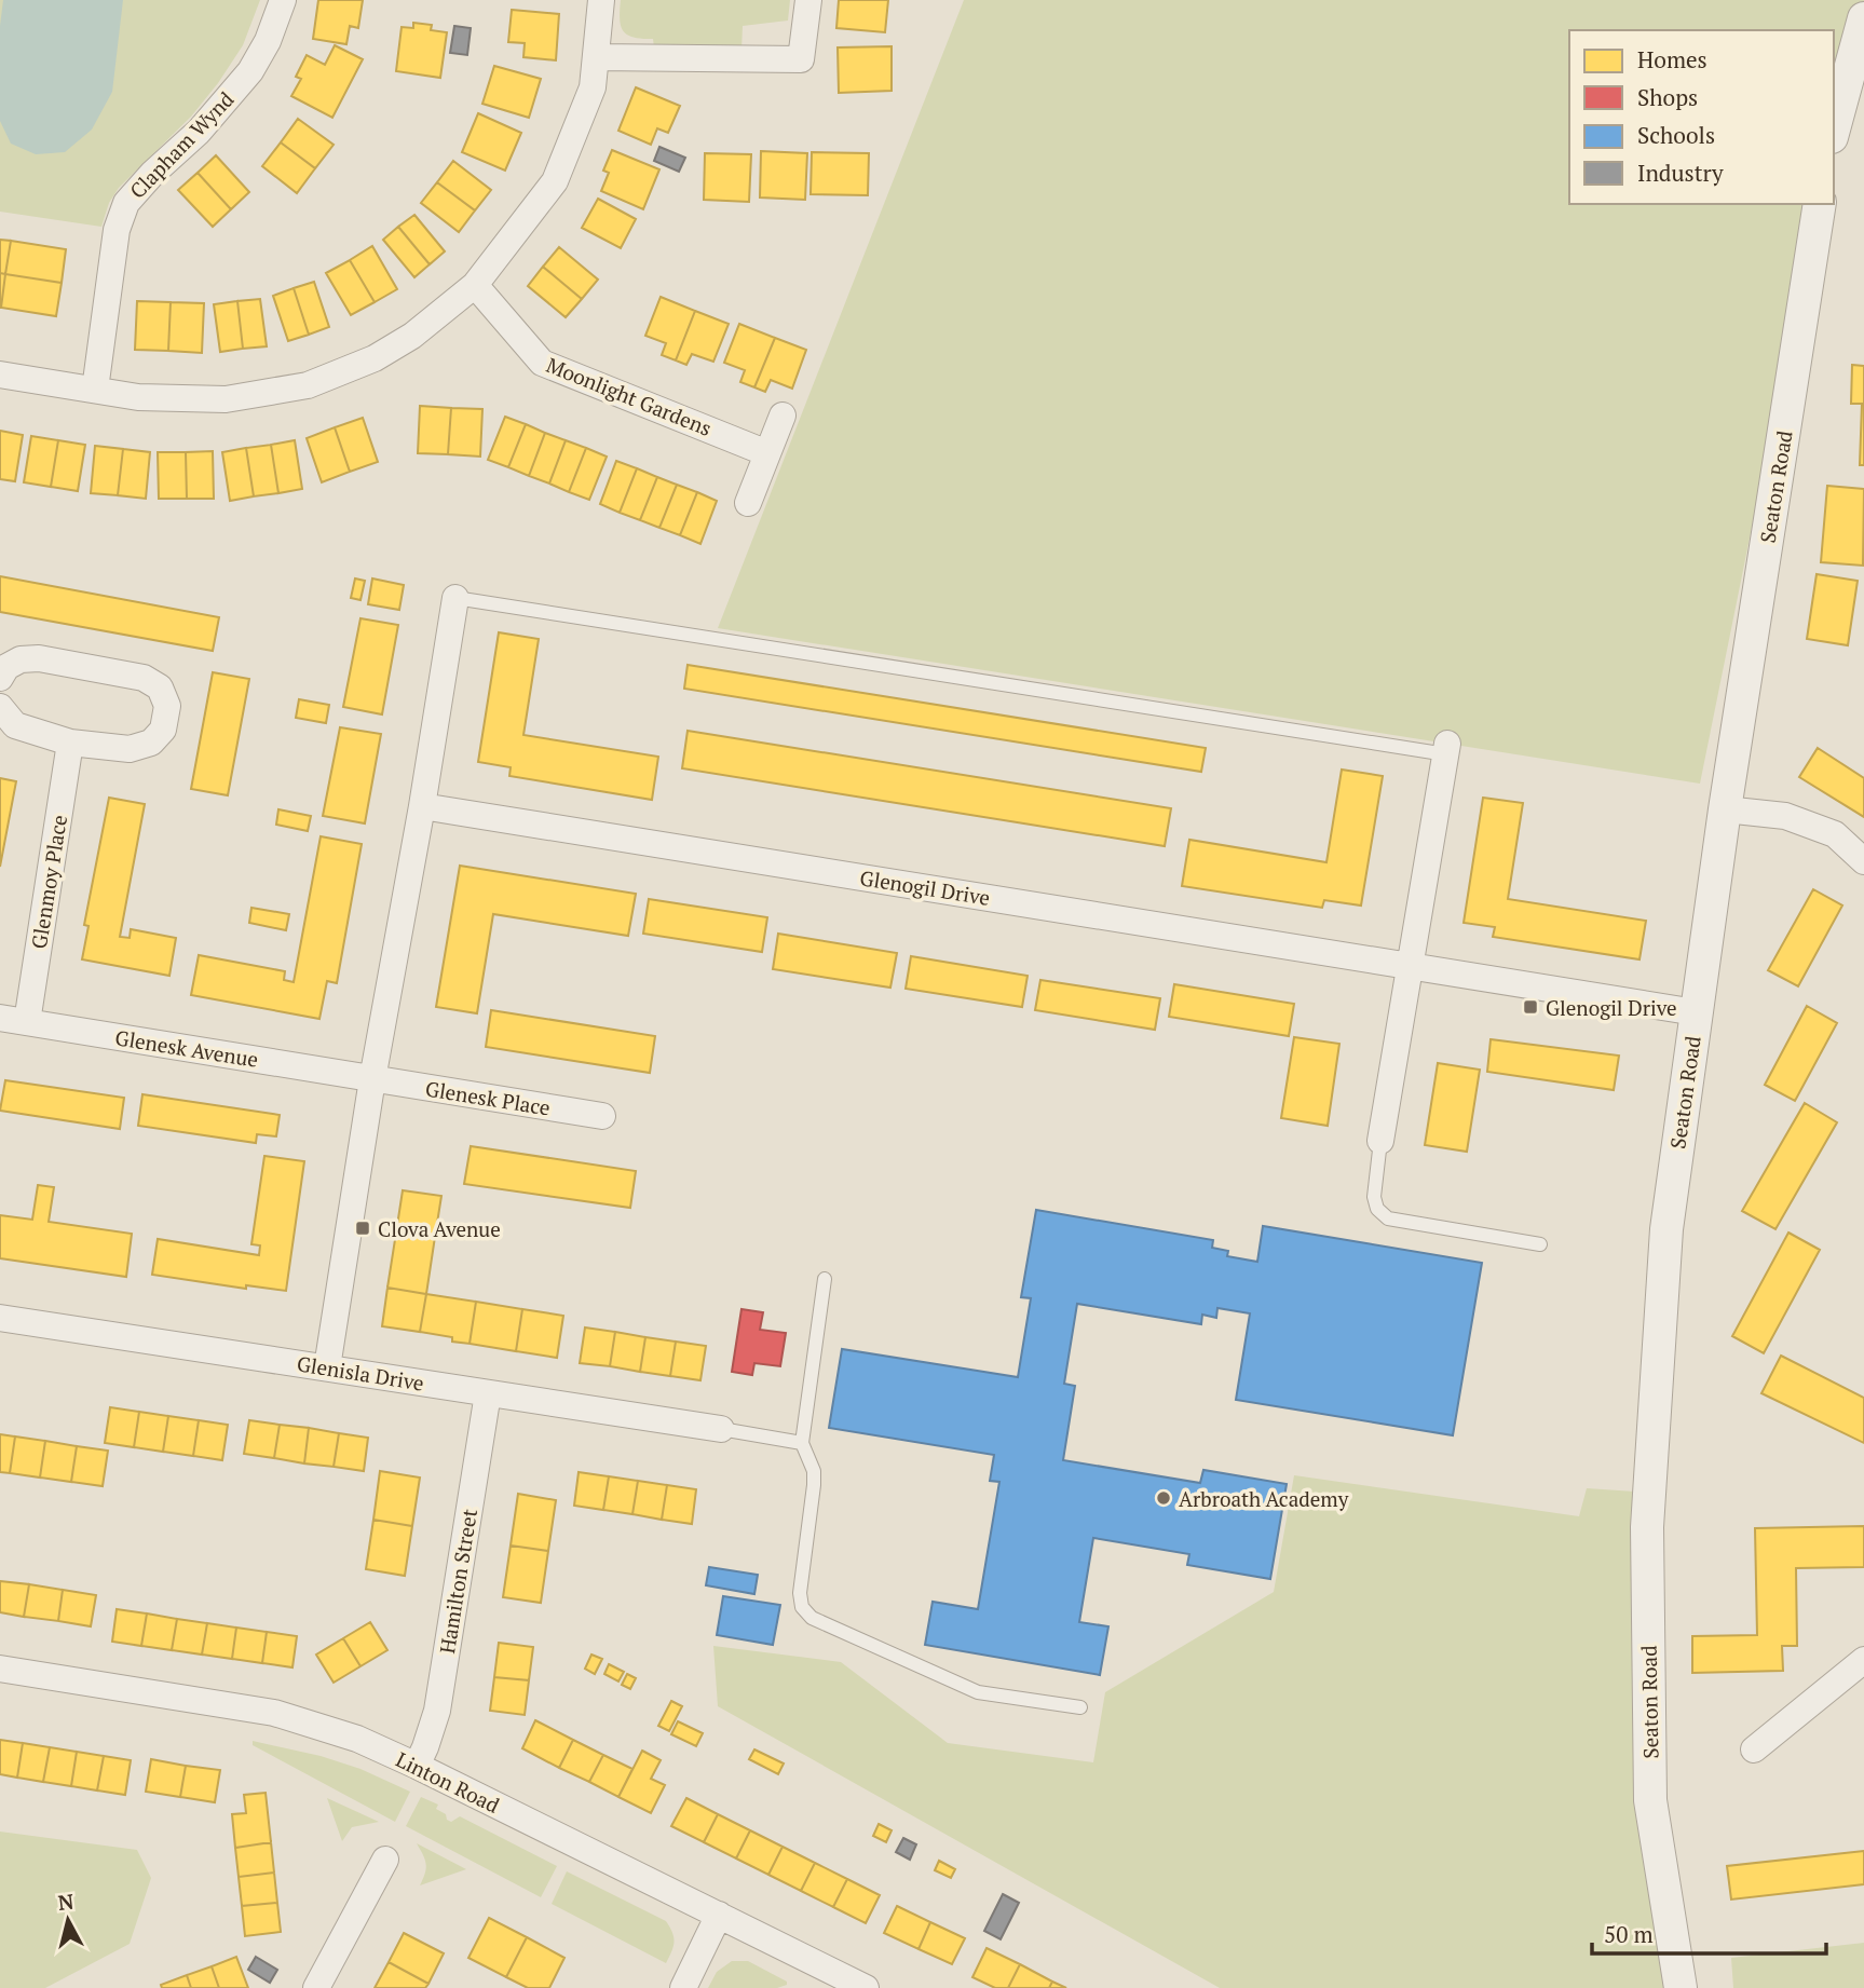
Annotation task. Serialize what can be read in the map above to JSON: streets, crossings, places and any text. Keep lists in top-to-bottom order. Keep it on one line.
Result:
{"streets":{"street":["Clapham Wynd","Moonlight Gardens","Seaton Road","Glenmoy Place","Glenogil Drive","Glenesk Avenue","Glenesk Place","Glenisla Drive","Hamilton Street","Linton Road"]},"crossings":[["Seaton Road","Glenogil Drive"],["Glenmoy Place","Glenesk Avenue"],["Glenesk Avenue","Glenesk Place"],["Glenisla Drive","Hamilton Street"],["Hamilton Street","Linton Road"]],"places":{"transit":["Glenogil Drive","Clova Avenue"],"other":["Arbroath Academy"]},"legend":["Homes","Shops","Schools","Industry"],"scale_bar":"50 m","north":"top"}
